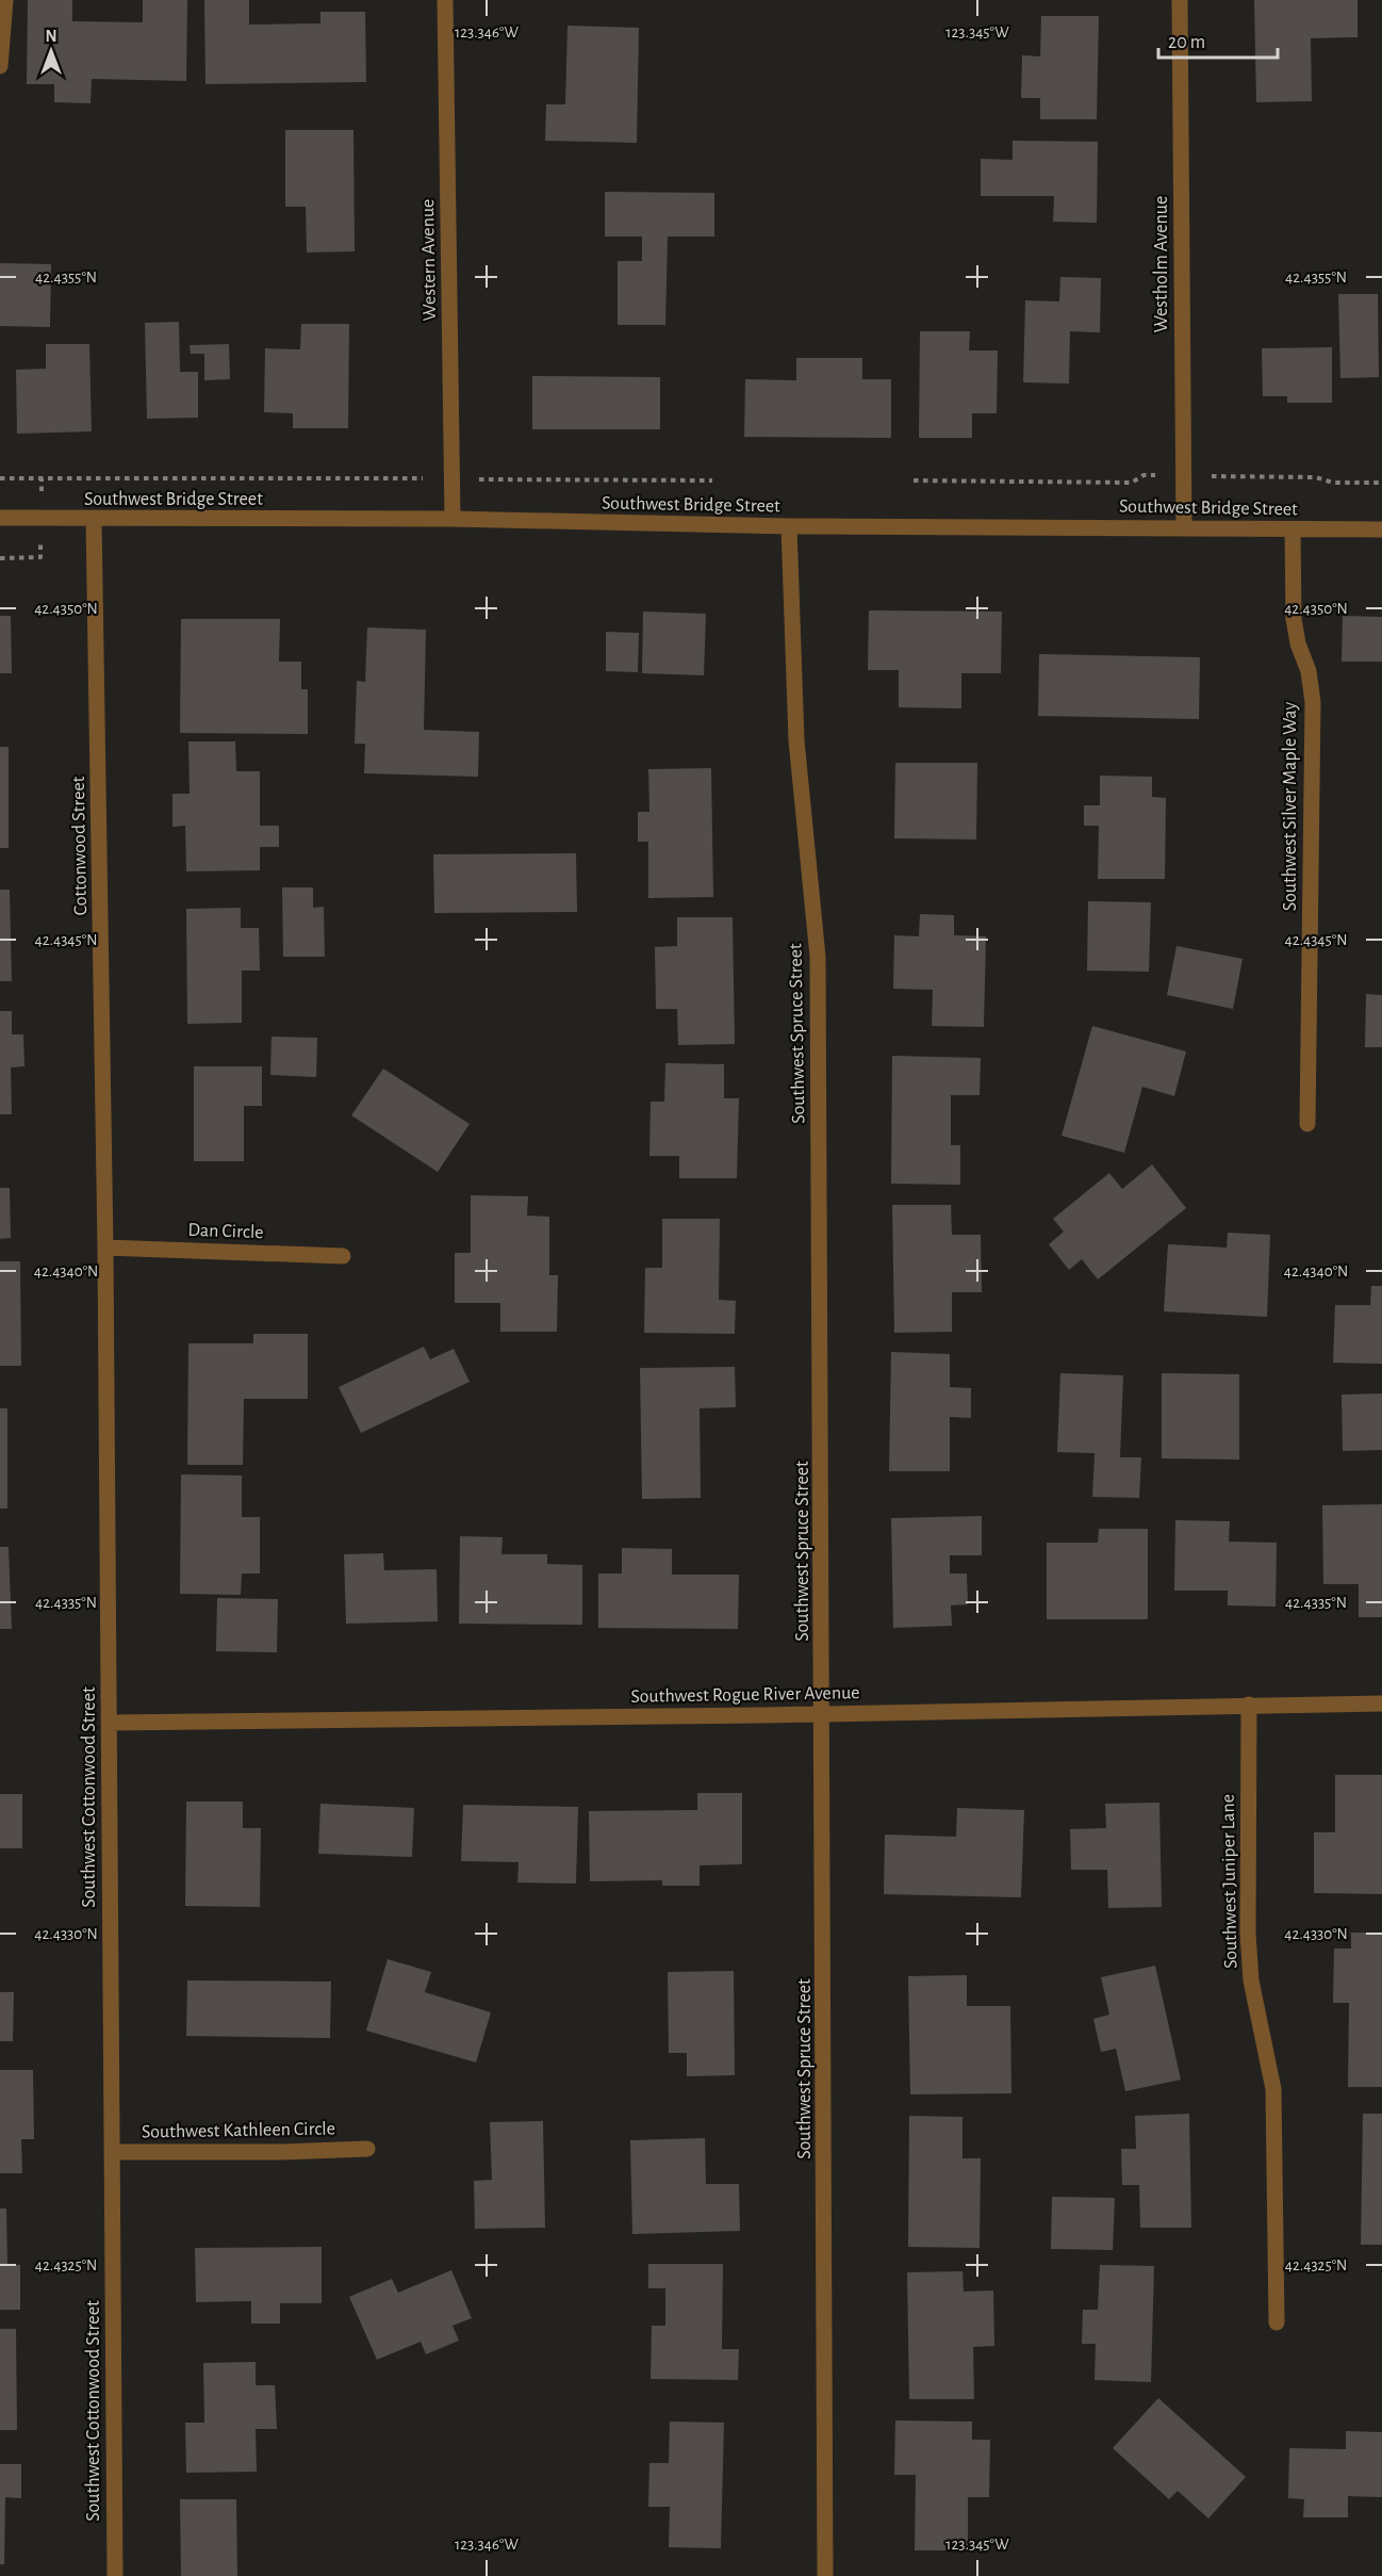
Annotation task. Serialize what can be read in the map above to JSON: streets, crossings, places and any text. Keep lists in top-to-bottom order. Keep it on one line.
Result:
{"streets":{"street":["Western Avenue","Westholm Avenue","Southwest Bridge Street","Southwest Silver Maple Way","Cottonwood Street","Southwest Spruce Street","Dan Circle","Southwest Rogue River Avenue","Southwest Cottonwood Street","Southwest Juniper Lane","Southwest Kathleen Circle"]},"crossings":[["Western Avenue","Southwest Bridge Street"],["Westholm Avenue","Southwest Bridge Street"],["Southwest Bridge Street","Southwest Silver Maple Way"],["Southwest Bridge Street","Cottonwood Street"],["Southwest Bridge Street","Southwest Spruce Street"],["Cottonwood Street","Dan Circle"],["Cottonwood Street","Southwest Cottonwood Street"],["Southwest Spruce Street","Southwest Rogue River Avenue"],["Dan Circle","Southwest Cottonwood Street"],["Southwest Rogue River Avenue","Southwest Cottonwood Street"],["Southwest Rogue River Avenue","Southwest Juniper Lane"],["Southwest Cottonwood Street","Southwest Kathleen Circle"]],"scale_bar":"20 m","north":"top","coordinates":["123.346°W","123.345°W","42.4355°N","42.4350°N","42.4345°N","42.4340°N","42.4335°N","42.4330°N","42.4325°N"]}
